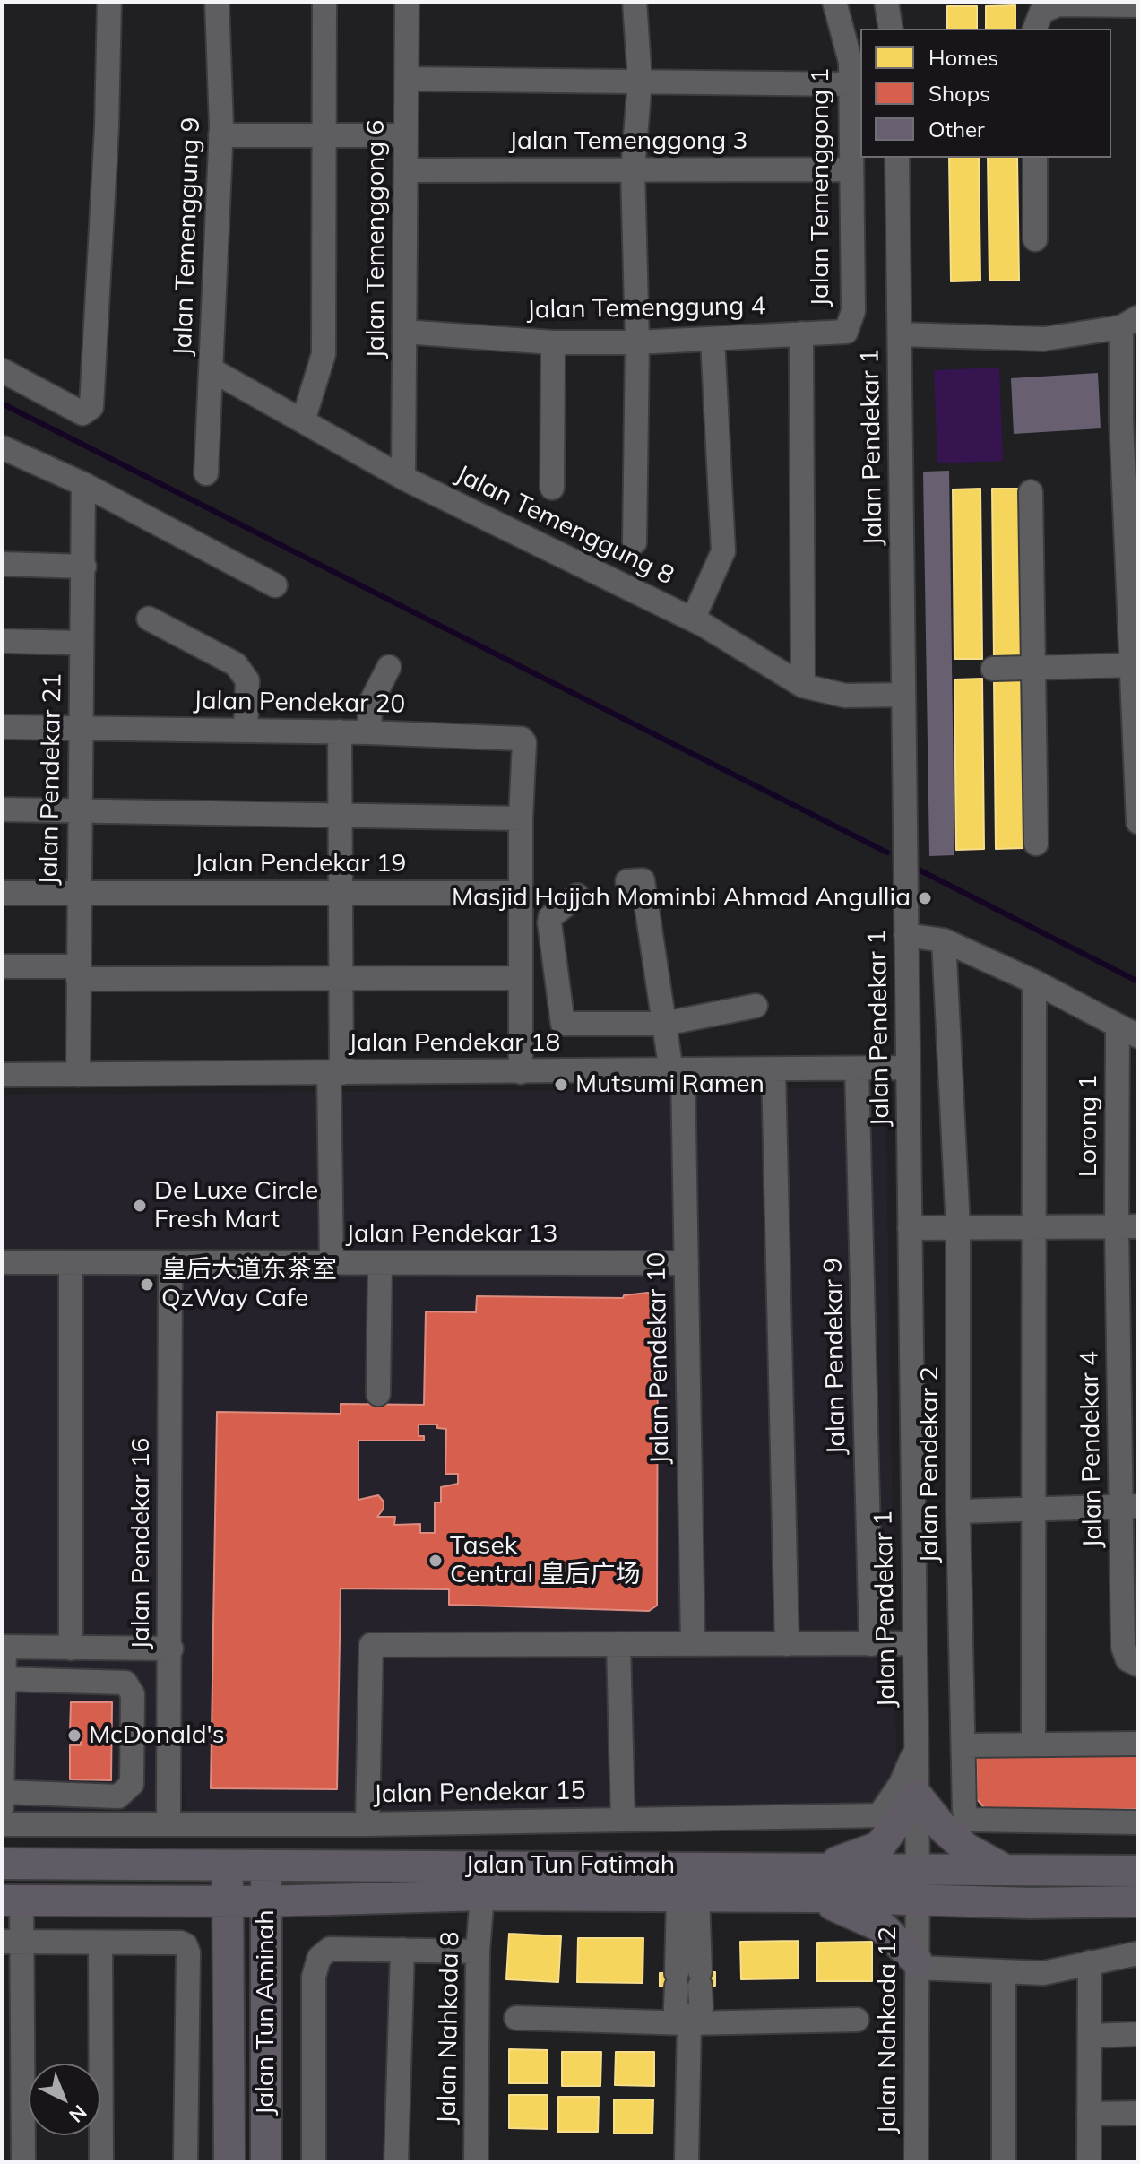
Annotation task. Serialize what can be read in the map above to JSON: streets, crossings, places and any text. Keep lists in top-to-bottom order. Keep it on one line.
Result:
{"streets":{"main road":["Jalan Tun Fatimah","Jalan Tun Aminah"],"street":["Jalan Temenggong 3","Jalan Temenggong 1","Jalan Temenggung 9","Jalan Temenggong 6","Jalan Temenggung 4","Jalan Pendekar 1","Jalan Temenggung 8","Jalan Pendekar 20","Jalan Pendekar 21","Jalan Pendekar 19","Jalan Pendekar 18","Lorong 1","Jalan Pendekar 13","Jalan Pendekar 9","Jalan Pendekar 10","Jalan Pendekar 4","Jalan Pendekar 2","Jalan Pendekar 16","Jalan Pendekar 15","Jalan Nahkoda 8","Jalan Nahkoda 12"]},"crossings":[["Jalan Temenggong 3","Jalan Temenggong 1"],["Jalan Temenggong 3","Jalan Temenggong 6"],["Jalan Temenggong 1","Jalan Temenggung 4"],["Jalan Temenggung 9","Jalan Temenggung 8"],["Jalan Temenggong 6","Jalan Temenggung 4"],["Jalan Temenggong 6","Jalan Temenggung 8"],["Jalan Pendekar 1","Jalan Temenggung 8"],["Jalan Pendekar 1","Jalan Pendekar 18"],["Jalan Pendekar 1","Jalan Pendekar 15"],["Jalan Pendekar 1","Jalan Tun Fatimah"],["Jalan Pendekar 1","Jalan Nahkoda 12"],["Jalan Pendekar 20","Jalan Pendekar 21"],["Jalan Pendekar 21","Jalan Pendekar 19"],["Jalan Pendekar 21","Jalan Pendekar 18"],["Jalan Pendekar 18","Jalan Pendekar 9"],["Jalan Pendekar 18","Jalan Pendekar 10"],["Lorong 1","Jalan Pendekar 4"],["Jalan Pendekar 13","Jalan Pendekar 10"],["Jalan Pendekar 13","Jalan Pendekar 16"],["Jalan Pendekar 16","Jalan Pendekar 15"],["Jalan Tun Fatimah","Jalan Tun Aminah"],["Jalan Tun Fatimah","Jalan Nahkoda 8"],["Jalan Tun Fatimah","Jalan Nahkoda 12"]],"places":["Masjid Hajjah Mominbi Ahmad Angullia","Mutsumi Ramen","De Luxe Circle Fresh Mart","皇后大道东茶室 QzWay Cafe","Tasek Central 皇后广场","McDonald's"],"legend":["Homes","Shops","Other"],"north":"bottom right"}
